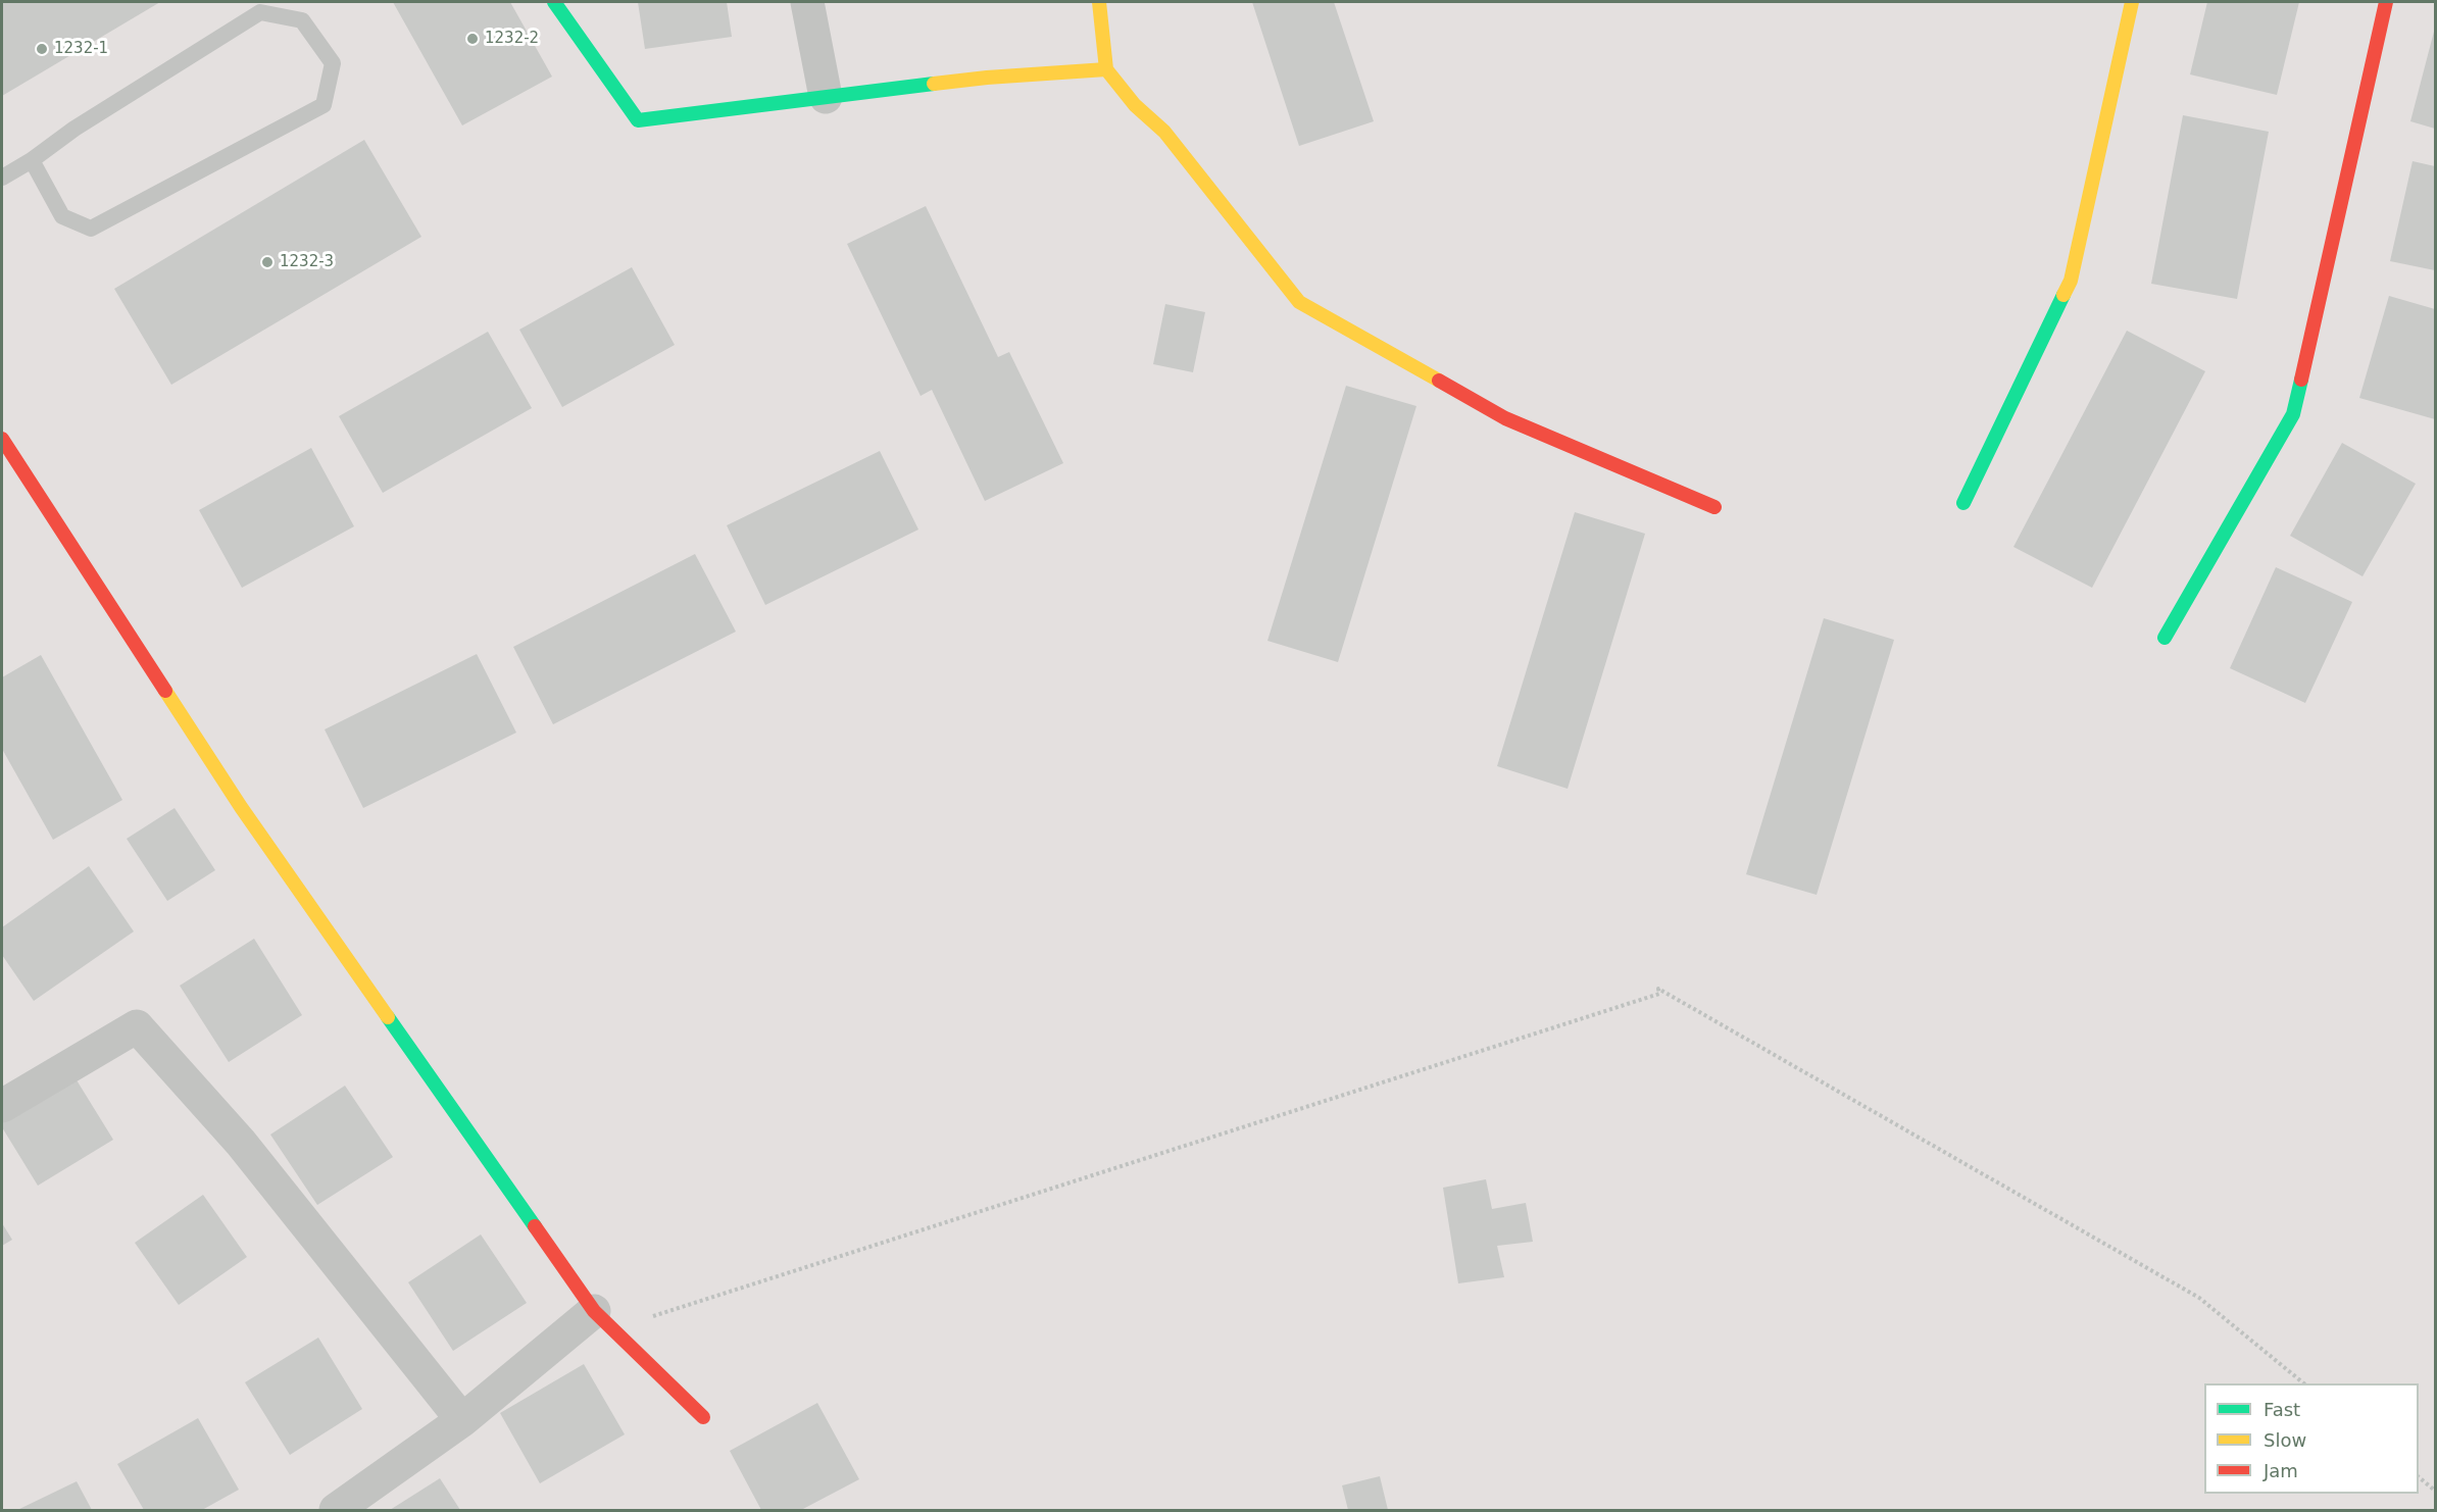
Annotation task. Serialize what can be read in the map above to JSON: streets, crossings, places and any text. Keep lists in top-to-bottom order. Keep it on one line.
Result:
{"places":["1232-2","1232-1","1232-3"],"legend":["Fast","Slow","Jam"]}
